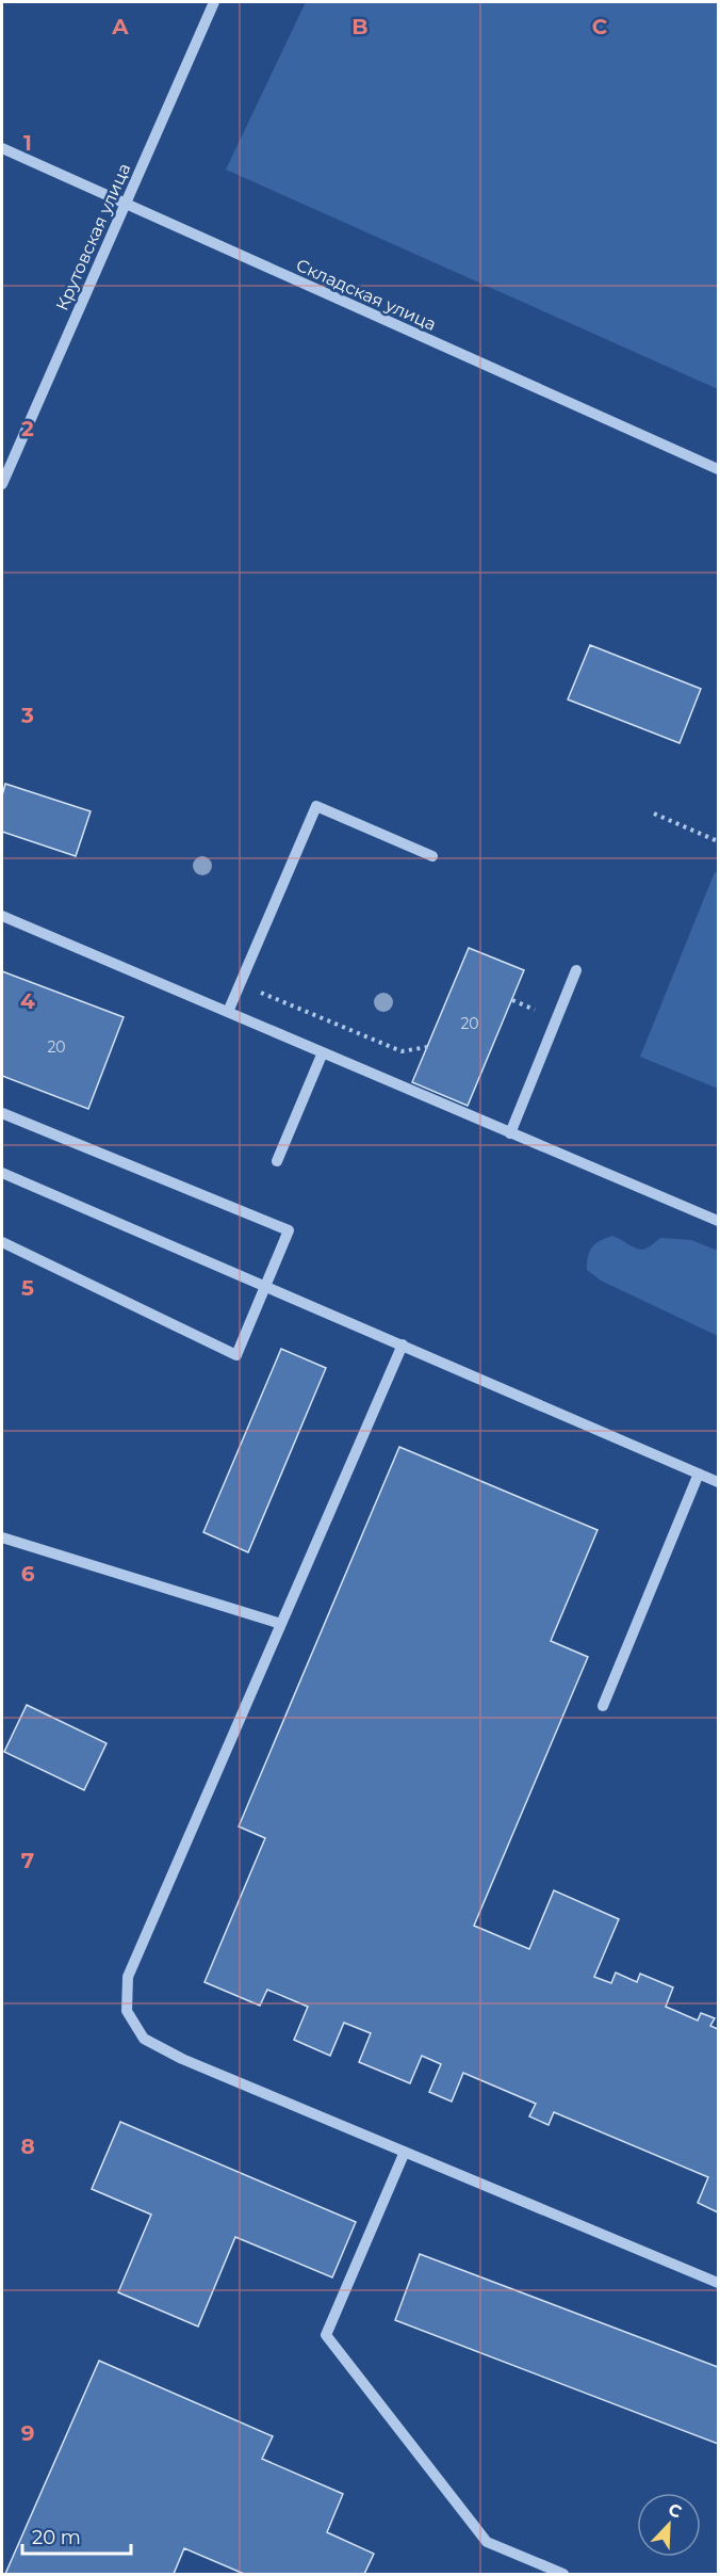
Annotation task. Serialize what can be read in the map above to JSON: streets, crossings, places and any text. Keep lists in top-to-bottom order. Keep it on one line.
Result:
{"streets":{"street":["Крутовская улица","Складская улица"]},"crossings":[["Крутовская улица","Складская улица"]],"house_numbers":["20","20"],"scale_bar":"20 m","north":"top right","grid":{"columns":["A","B","C"],"rows":["1","2","3","4","5","6","7","8","9"]}}
